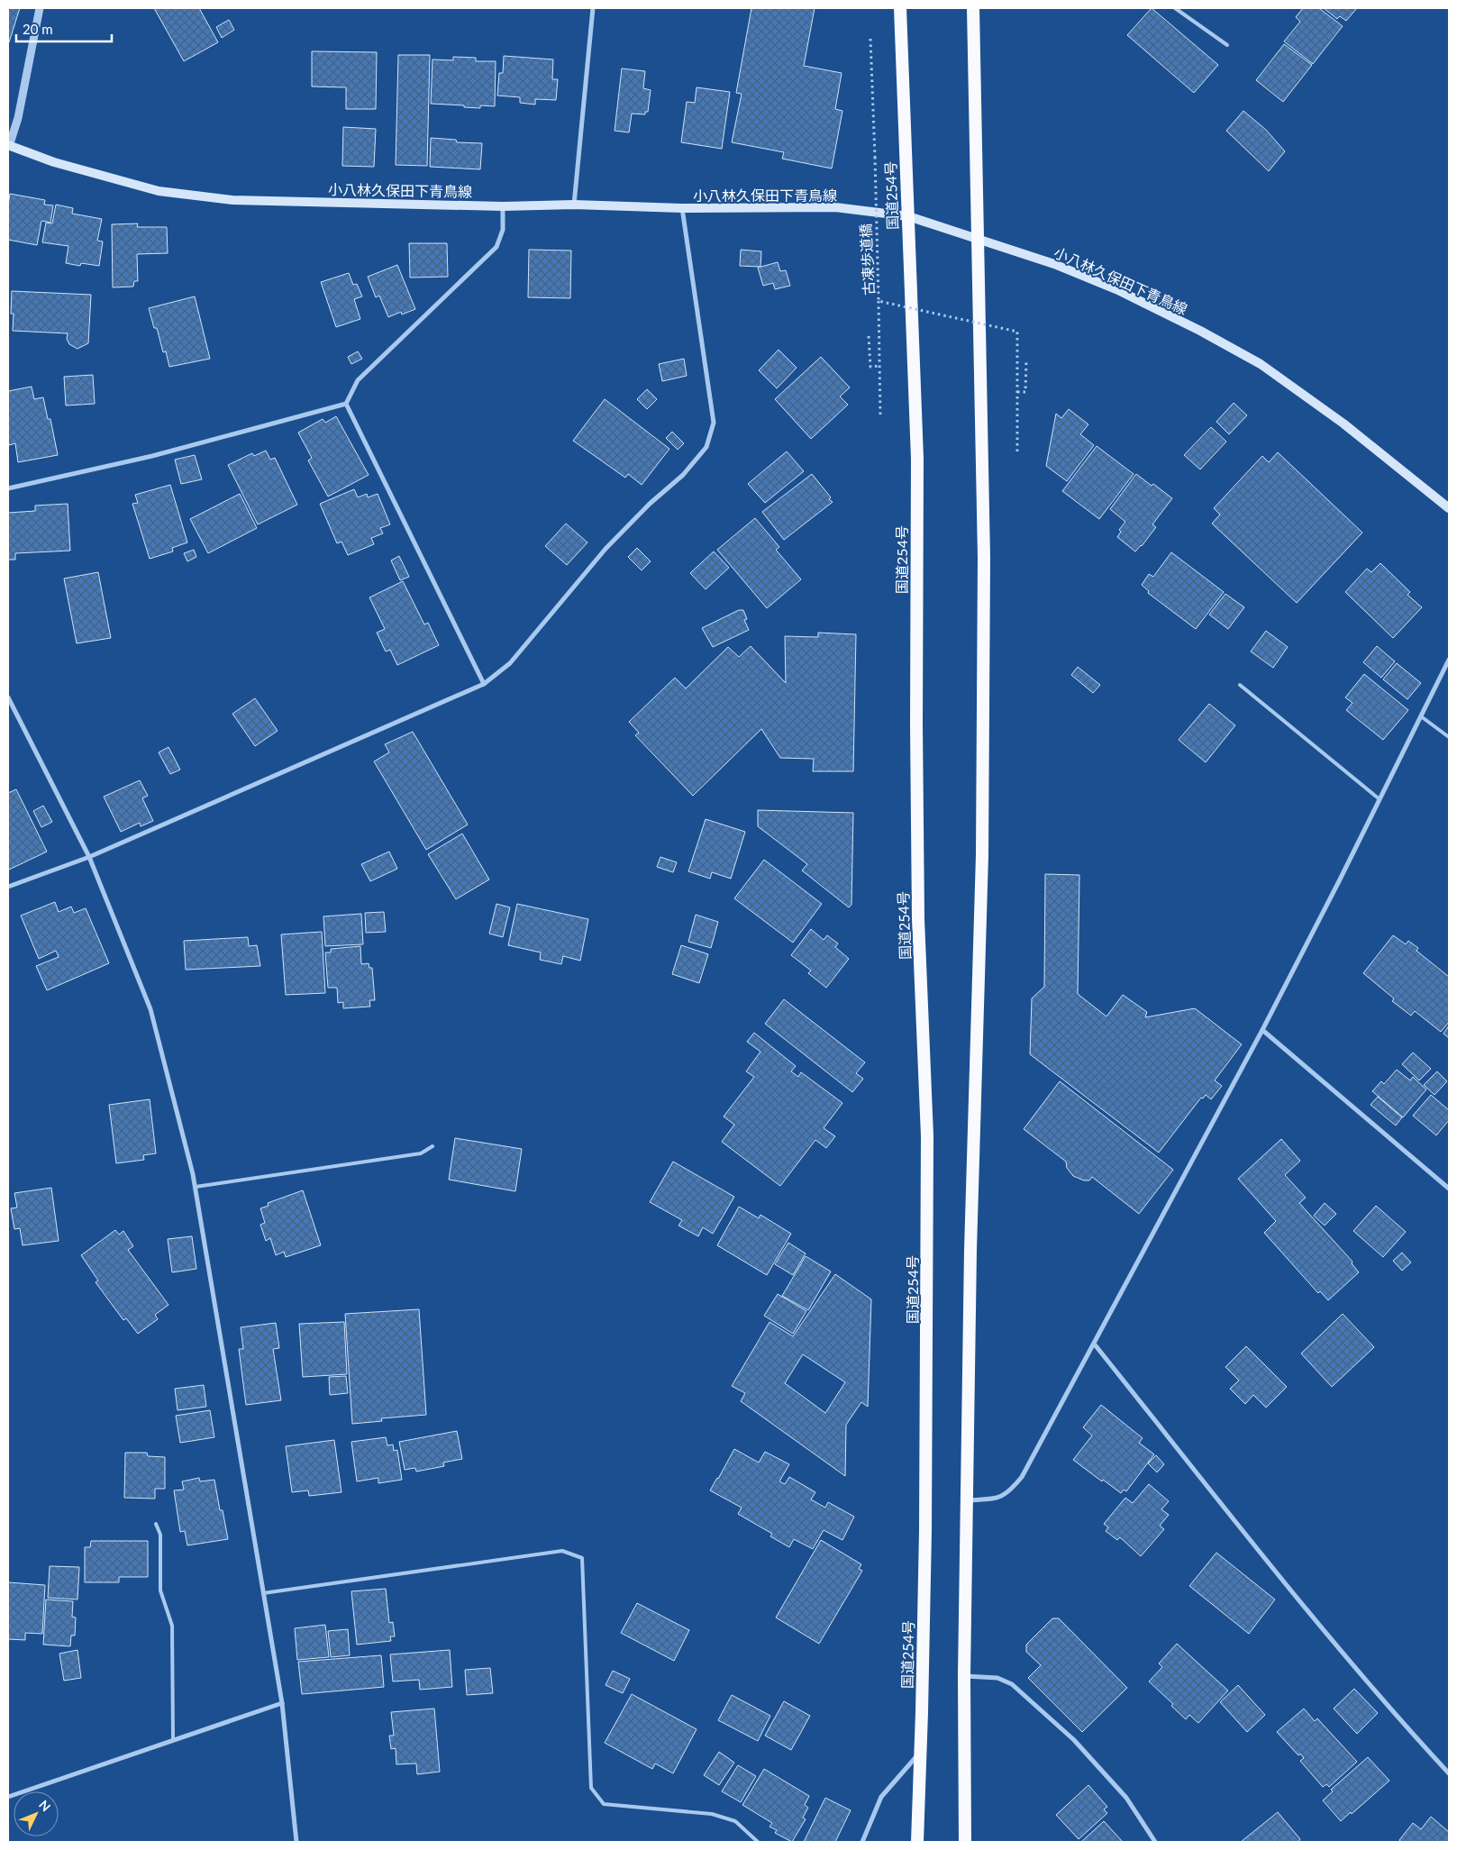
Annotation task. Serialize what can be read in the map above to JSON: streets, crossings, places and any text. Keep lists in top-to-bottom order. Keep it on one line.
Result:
{"streets":{"highway":["国道254号"],"main road":["小八林久保田下青鳥線"],"path":["古凍歩道橋"]},"crossings":[["小八林久保田下青鳥線","国道254号"]],"scale_bar":"20 m","north":"top right"}
